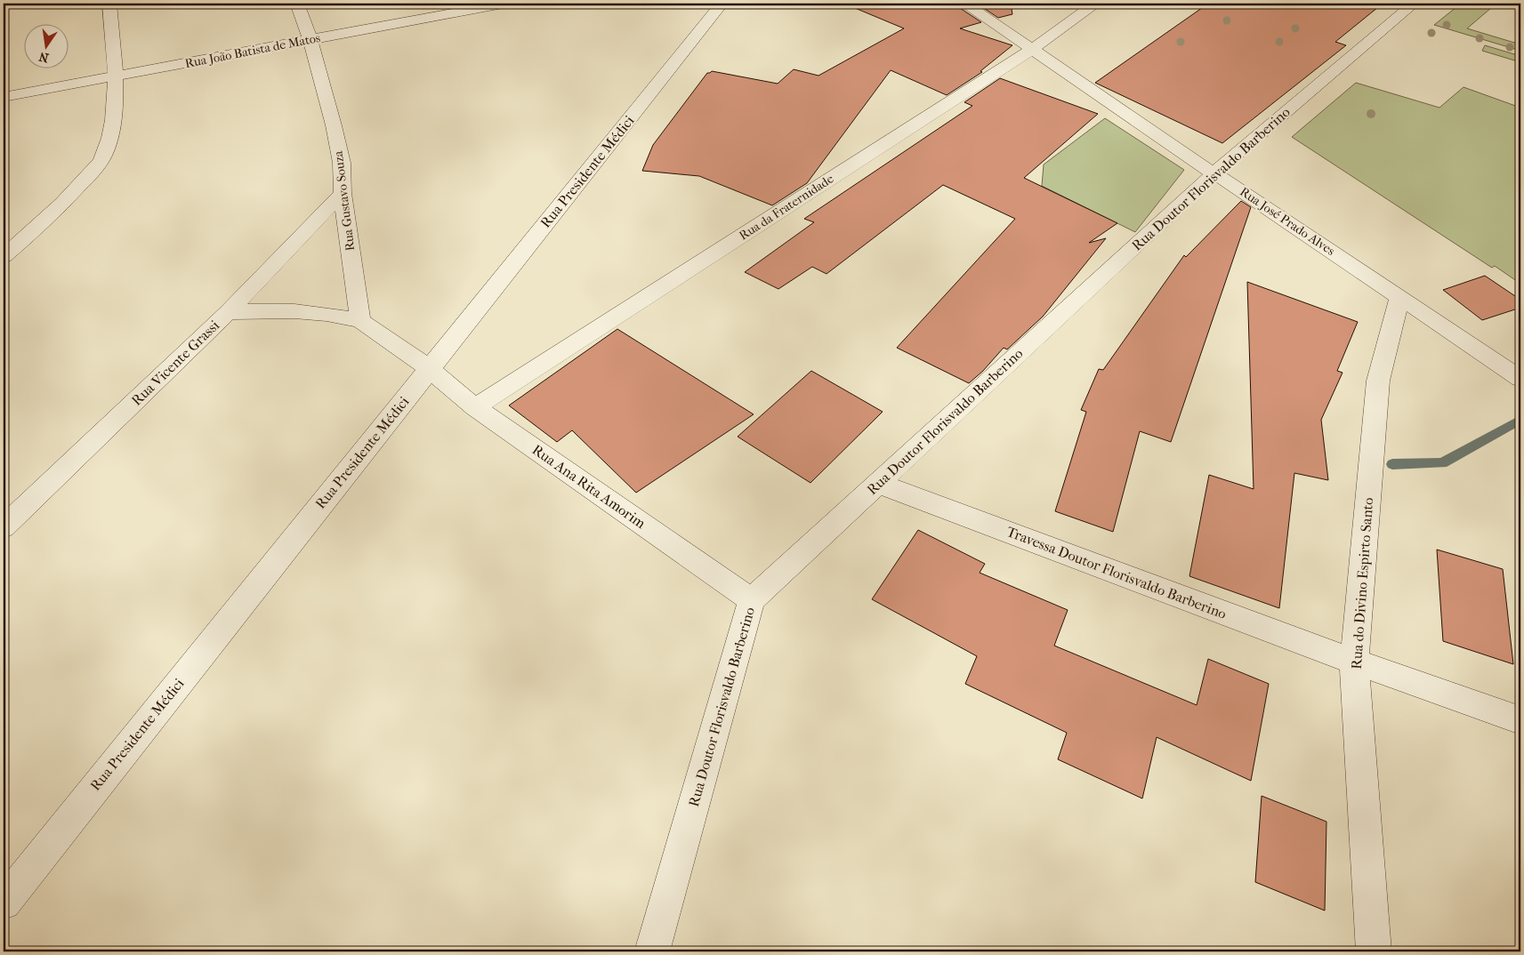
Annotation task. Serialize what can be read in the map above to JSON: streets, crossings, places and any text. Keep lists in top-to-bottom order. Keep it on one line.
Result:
{"streets":{"street":["Rua João Batista de Matos","Rua Presidente Médici","Rua Doutor Florisvaldo Barberino","Rua Gustavo Souza","Rua da Fraternidade","Rua José Prado Alves","Rua Vicente Grassi","Rua Ana Rita Amorim","Travessa Doutor Florisvaldo Barberino","Rua do Divino Espirto Santo"]},"crossings":[["Rua João Batista de Matos","Rua Gustavo Souza"],["Rua Presidente Médici","Rua Ana Rita Amorim"],["Rua Doutor Florisvaldo Barberino","Rua José Prado Alves"],["Rua Doutor Florisvaldo Barberino","Rua Ana Rita Amorim"],["Rua Doutor Florisvaldo Barberino","Travessa Doutor Florisvaldo Barberino"],["Rua Gustavo Souza","Rua Vicente Grassi"],["Rua da Fraternidade","Rua José Prado Alves"],["Rua da Fraternidade","Rua Ana Rita Amorim"],["Rua José Prado Alves","Rua do Divino Espirto Santo"],["Travessa Doutor Florisvaldo Barberino","Rua do Divino Espirto Santo"]],"north":"bottom"}
